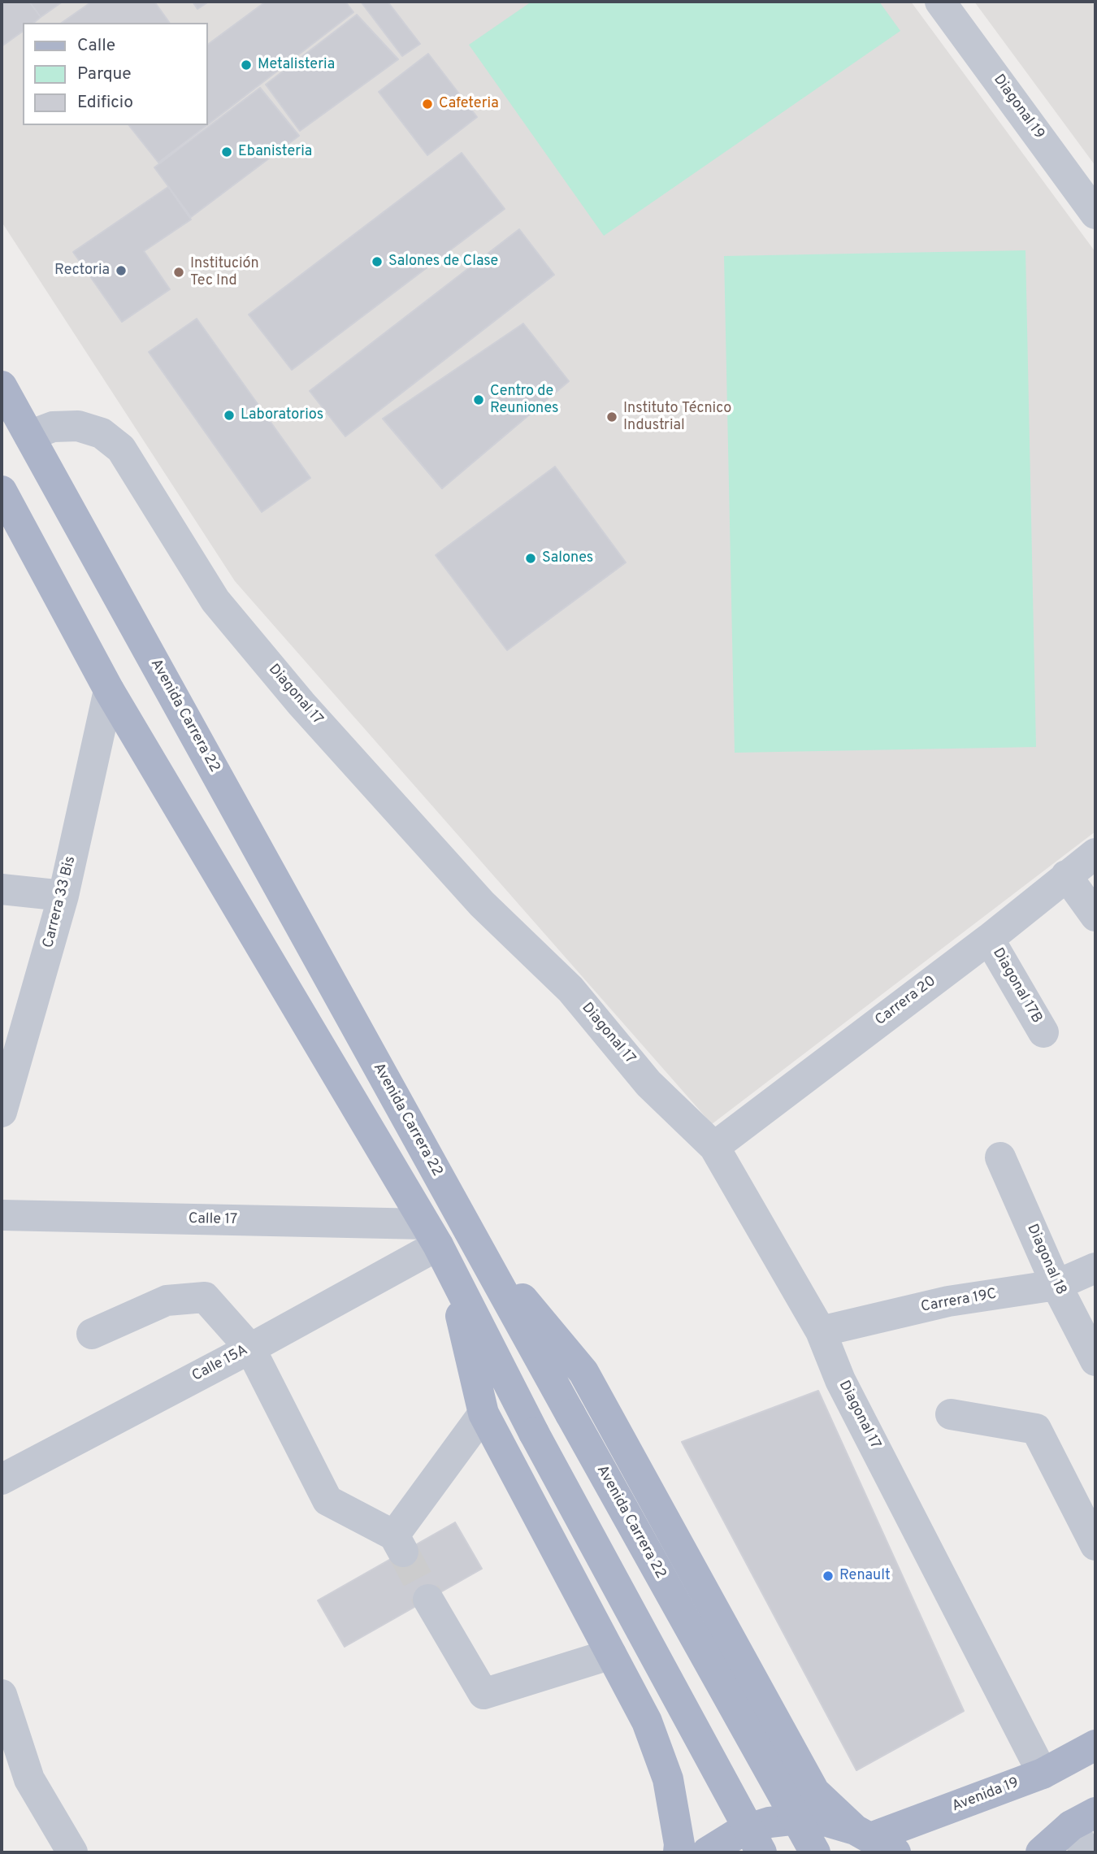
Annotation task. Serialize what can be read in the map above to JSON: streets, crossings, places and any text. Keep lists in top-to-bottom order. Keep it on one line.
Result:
{"streets":{"main road":["Avenida Carrera 22","Avenida 19"],"street":["Diagonal 19","Diagonal 17","Carrera 33 Bis","Diagonal 17B","Carrera 20","Calle 17","Diagonal 18","Carrera 19C","Calle 15A"]},"crossings":[["Diagonal 17","Avenida Carrera 22"],["Diagonal 17","Carrera 20"],["Diagonal 17","Carrera 19C"],["Diagonal 17","Avenida 19"],["Diagonal 17B","Carrera 20"],["Calle 17","Calle 15A"],["Diagonal 18","Carrera 19C"]],"places":["Metalisteria","Cafeteria","Ebanisteria","Salones de Clase","Rectoria","Institución Tec Ind","Centro de Reuniones","Laboratorios","Instituto Técnico Industrial","Salones","Renault"],"legend":["Calle","Parque","Edificio"]}
